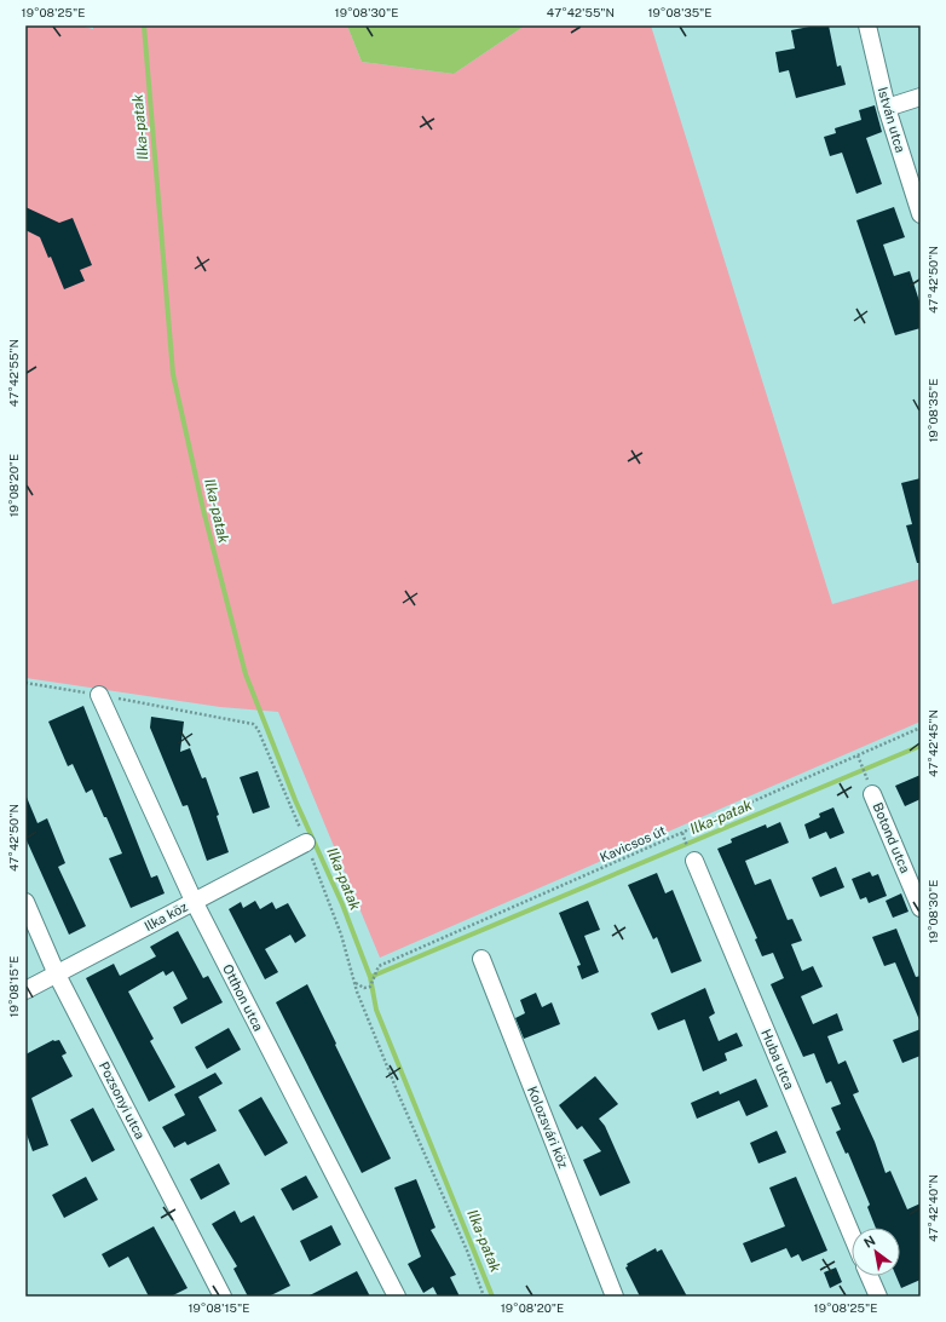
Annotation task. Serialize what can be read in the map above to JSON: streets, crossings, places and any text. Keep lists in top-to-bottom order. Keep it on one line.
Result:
{"streets":{"street":["István utca","Botond utca","Ilka köz","Otthon utca","Huba utca","Pozsonyi utca","Kolozsvári köz"],"path":["Kavicsos út"]},"crossings":[["Ilka köz","Otthon utca"],["Ilka köz","Pozsonyi utca"]],"water":["Ilka-patak"],"north":"top left","coordinates":["19°08'25\"E","19°08'30\"E","47°42'55\"N","19°08'35\"E","47°42'50\"N","19°08'20\"E","47°42'45\"N","19°08'15\"E","47°42'40\"N"]}
